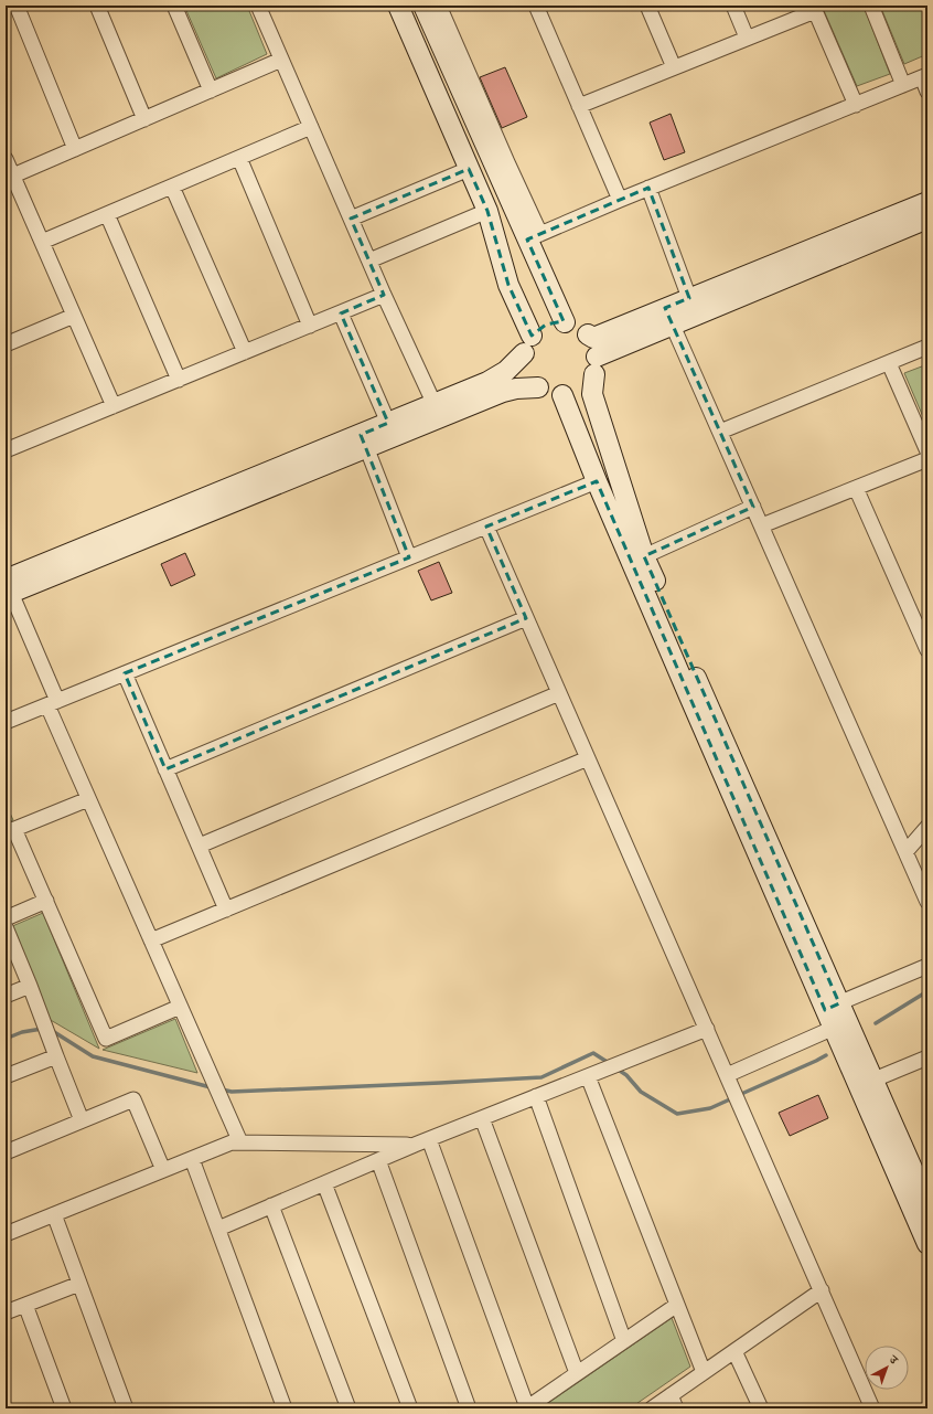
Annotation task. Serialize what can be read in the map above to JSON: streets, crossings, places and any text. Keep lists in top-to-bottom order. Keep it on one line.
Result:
{"north":"top right"}
